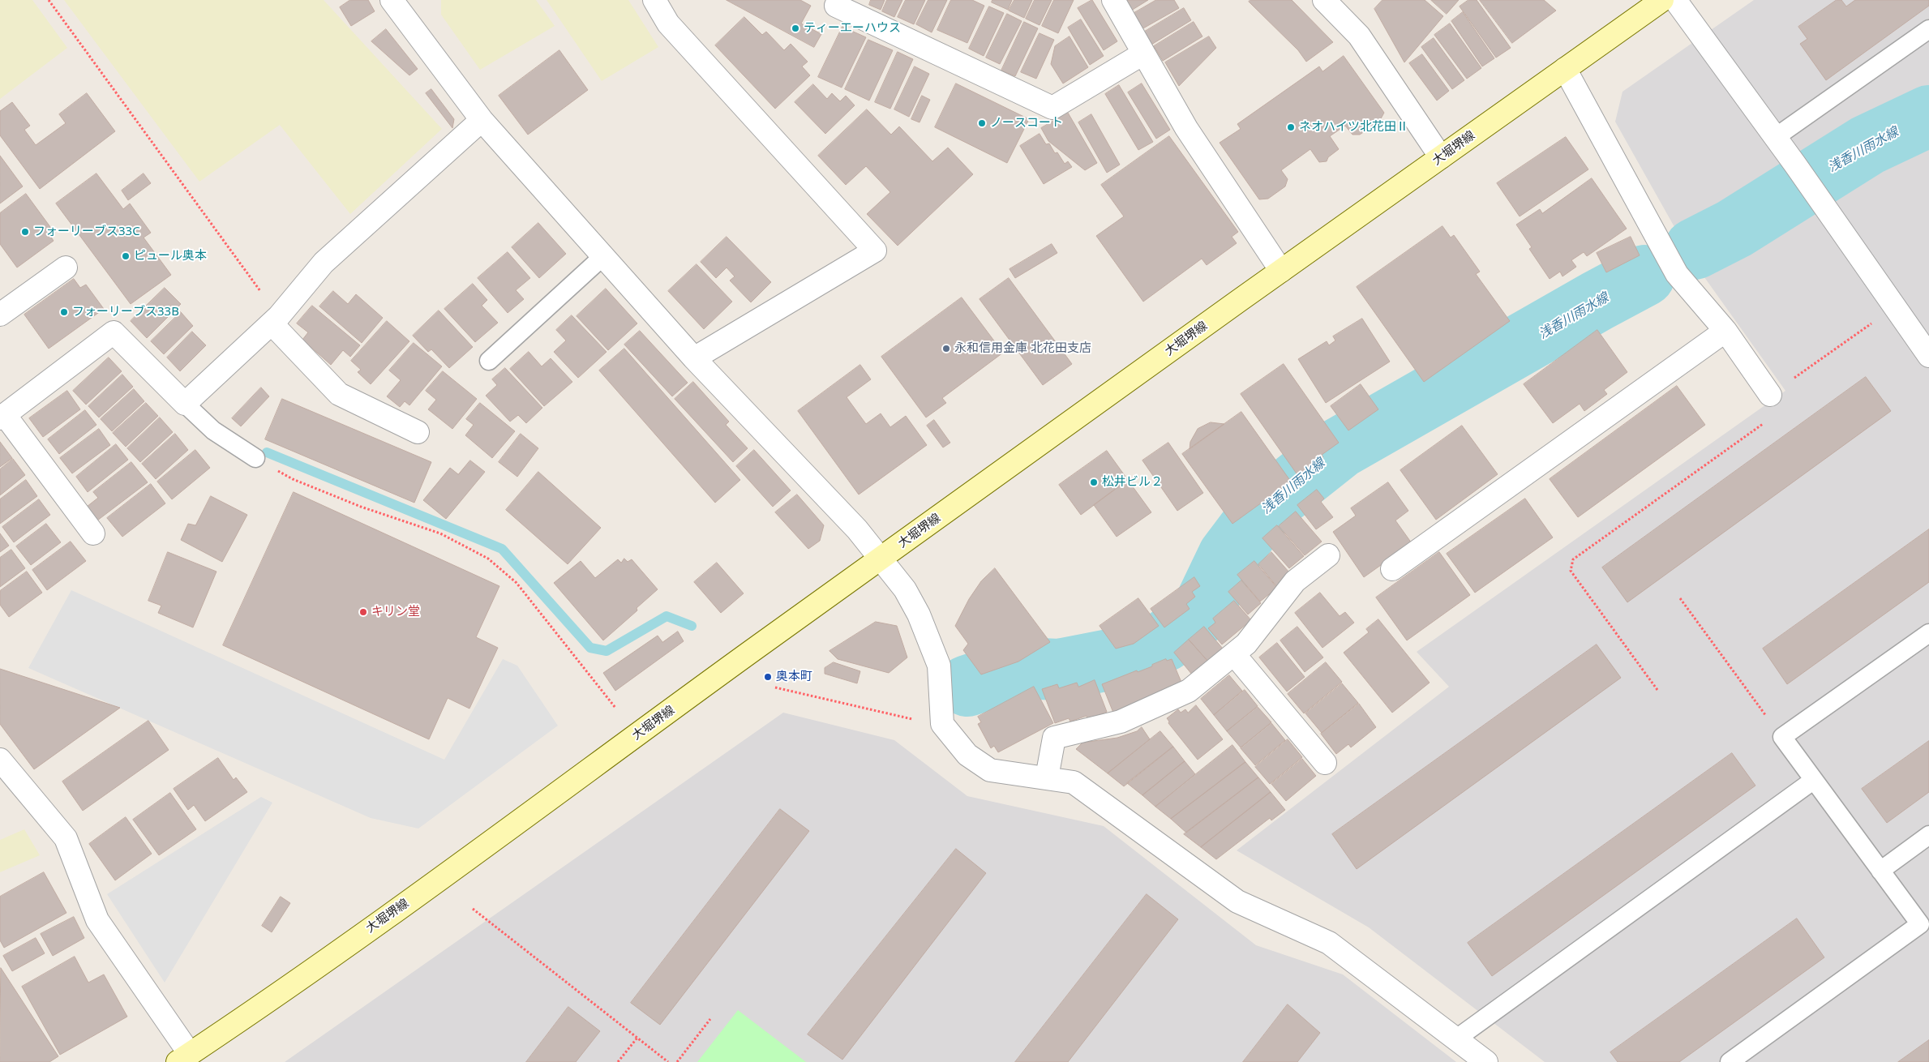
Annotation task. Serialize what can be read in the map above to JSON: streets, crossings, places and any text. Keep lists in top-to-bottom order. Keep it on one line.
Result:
{"streets":{"main road":["大堀堺線"]},"water":["浅香川雨水線"],"places":["ティーエーハウス","ノースコート","ネオハイツ北花田Ⅱ","フォーリーブス33C","ピュール奥本","フォーリーブス33B","永和信用金庫 北花田支店","松井ビル２","キリン堂","奥本町"]}
